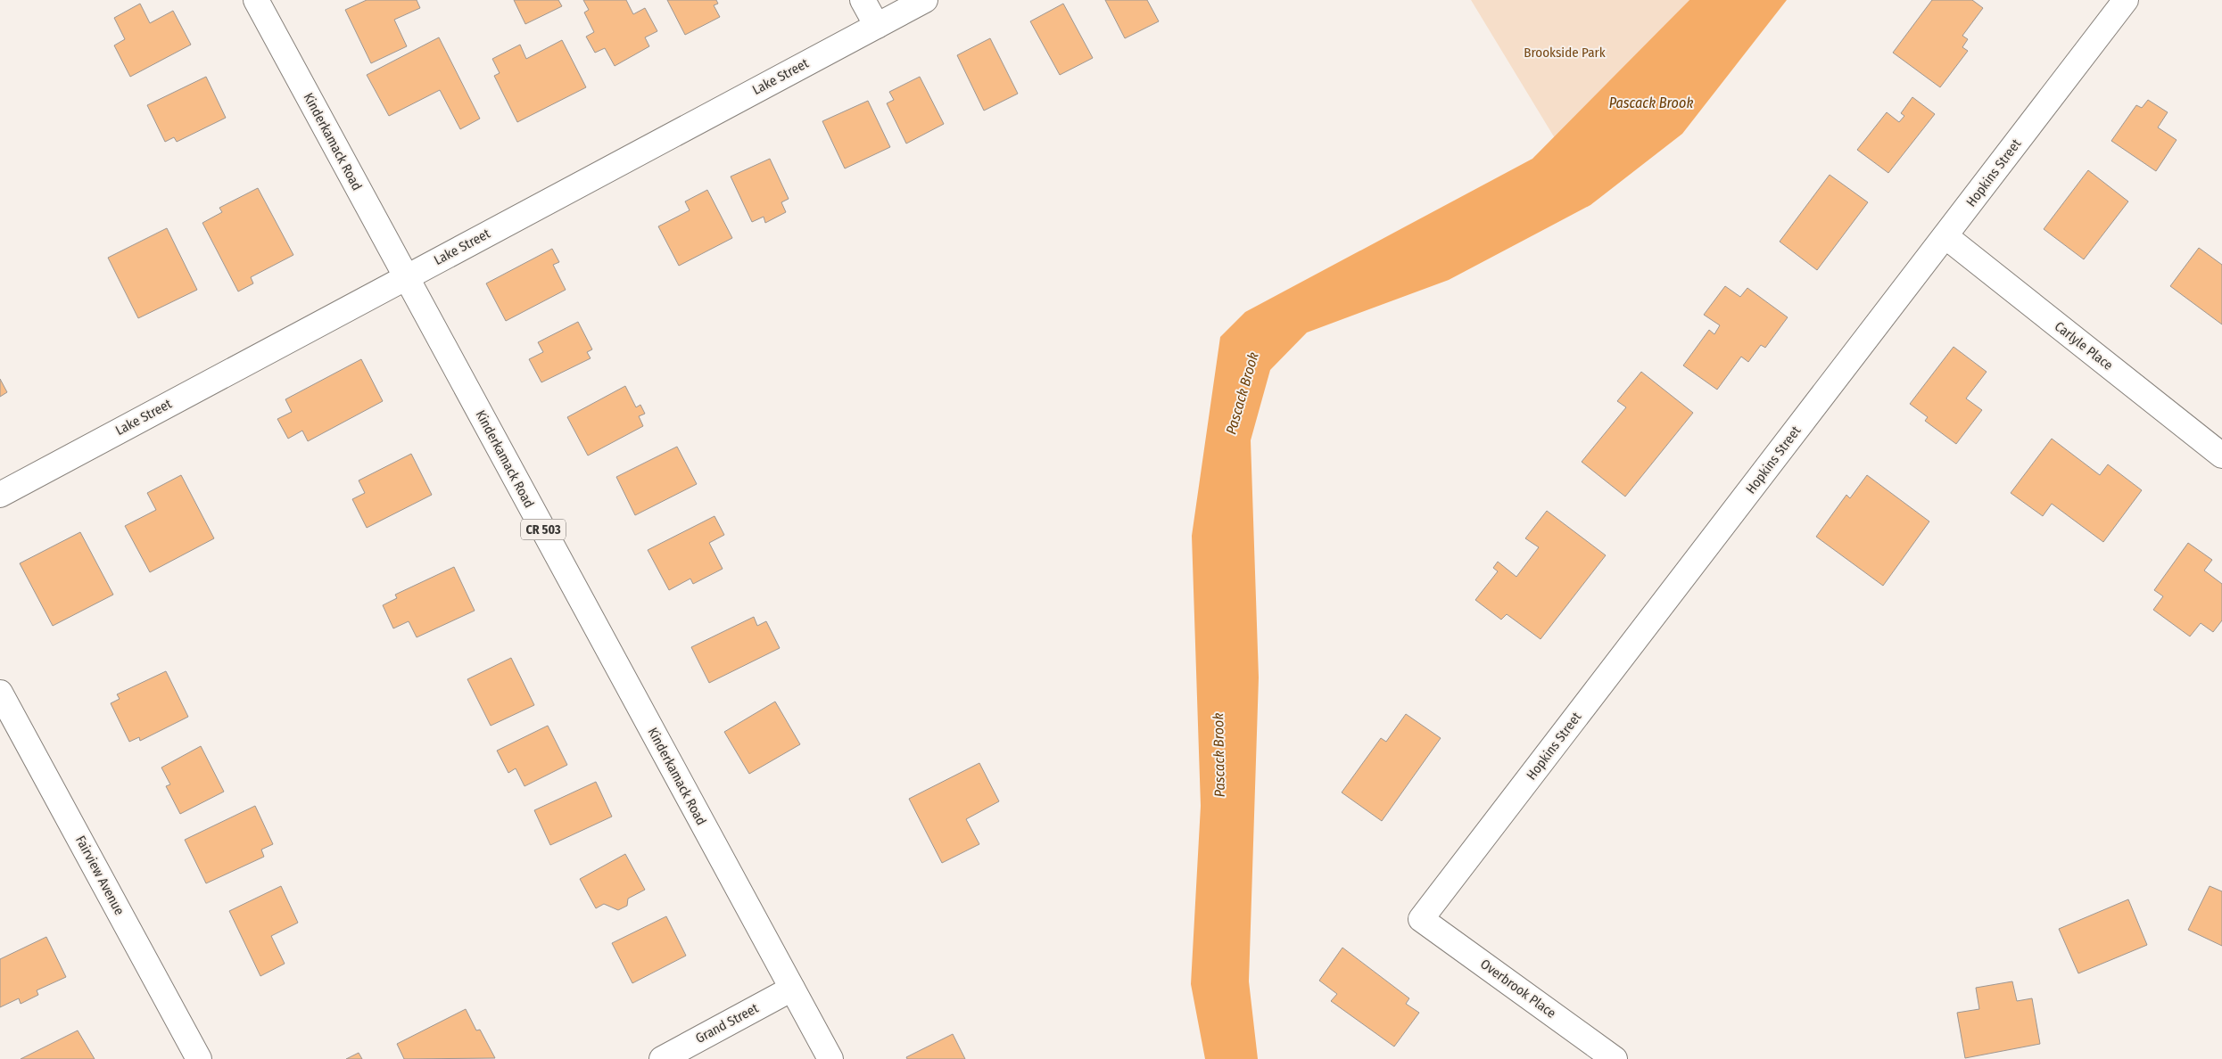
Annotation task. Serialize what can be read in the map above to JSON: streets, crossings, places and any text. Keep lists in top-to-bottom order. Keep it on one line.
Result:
{"streets":{"street":["Lake Street","Kinderkamack Road","Hopkins Street","Carlyle Place","CR 503","Fairview Avenue","Overbrook Place","Grand Street"]},"crossings":[["Lake Street","Kinderkamack Road"],["Kinderkamack Road","Grand Street"],["Hopkins Street","Carlyle Place"],["Hopkins Street","Overbrook Place"]],"water":["Pascack Brook"],"parks":["Brookside Park"]}
